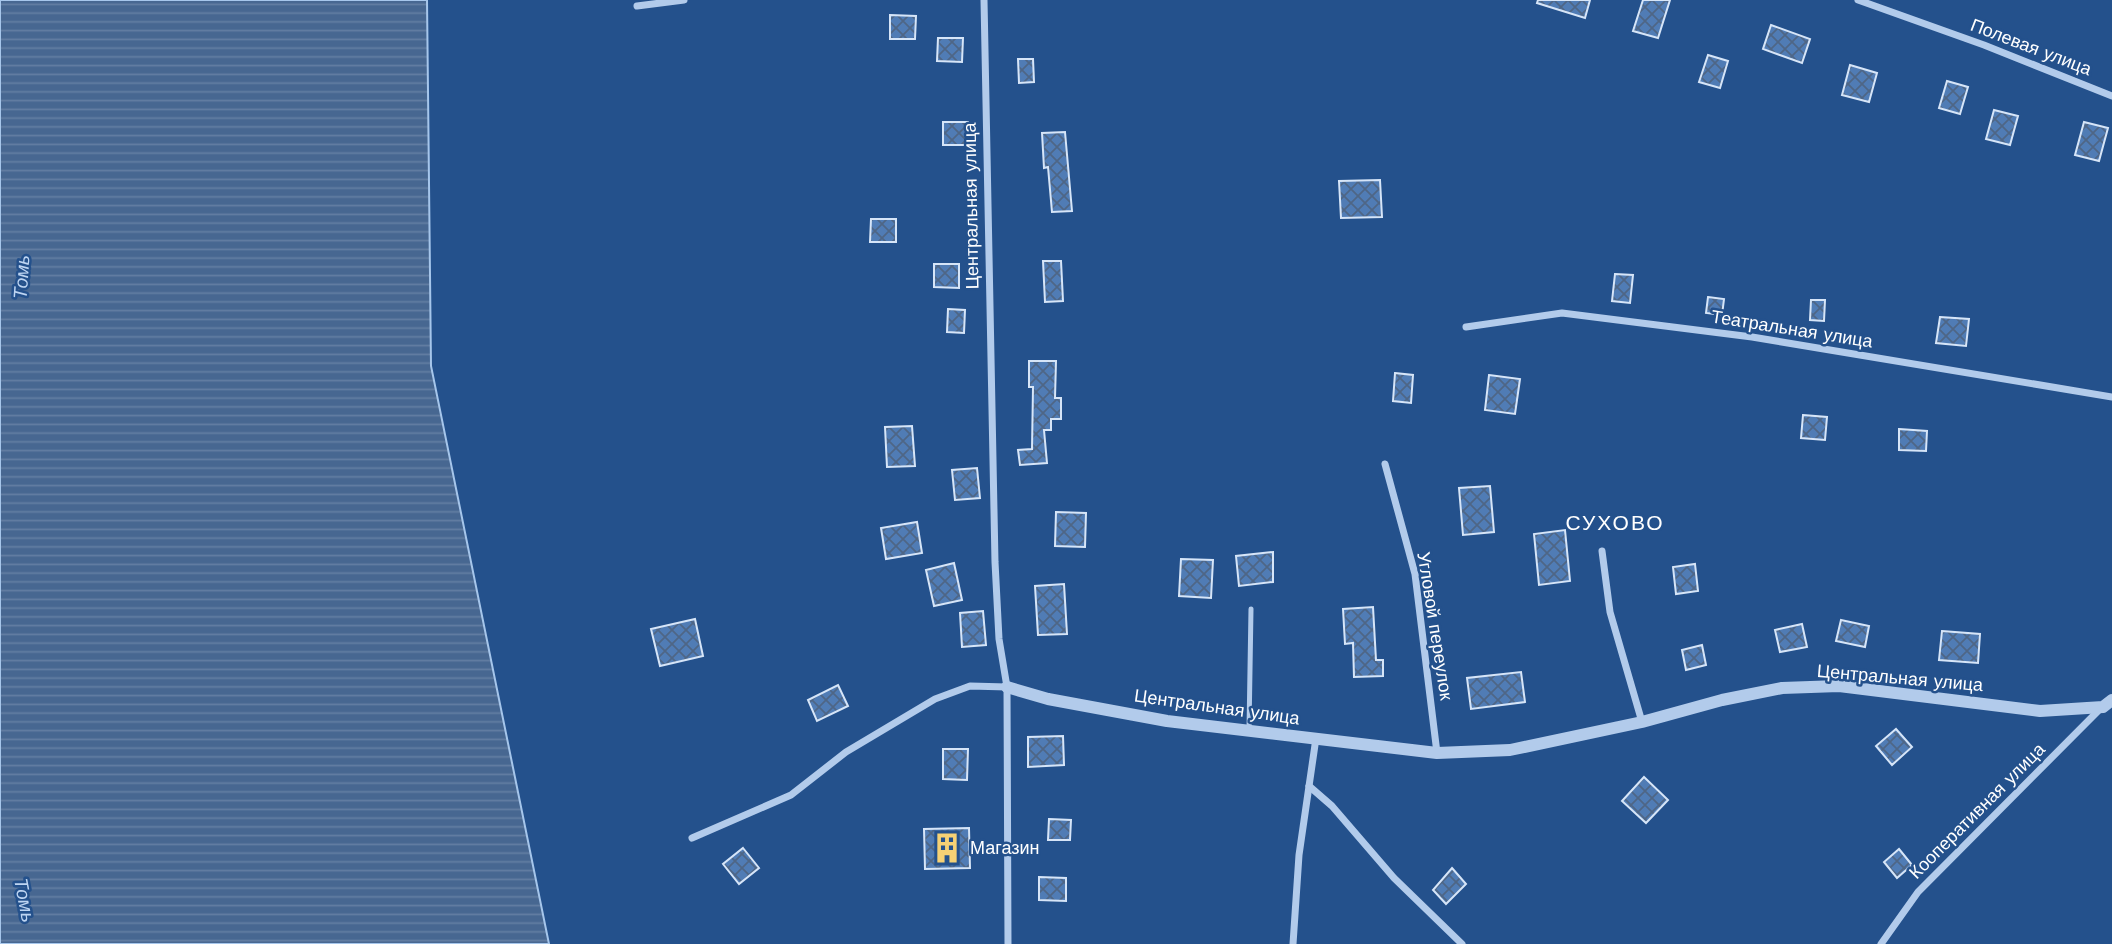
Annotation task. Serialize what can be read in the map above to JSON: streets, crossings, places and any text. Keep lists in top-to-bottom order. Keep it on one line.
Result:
{"streets":{"street":["Полевая улица","Центральная улица","Театральная улица","Угловой переулок","Кооперативная улица"]},"crossings":[["Центральная улица","Угловой переулок"],["Центральная улица","Кооперативная улица"]],"districts":["СУХОВО"],"water":["Томь"],"places":{"building":["Магазин"]}}
